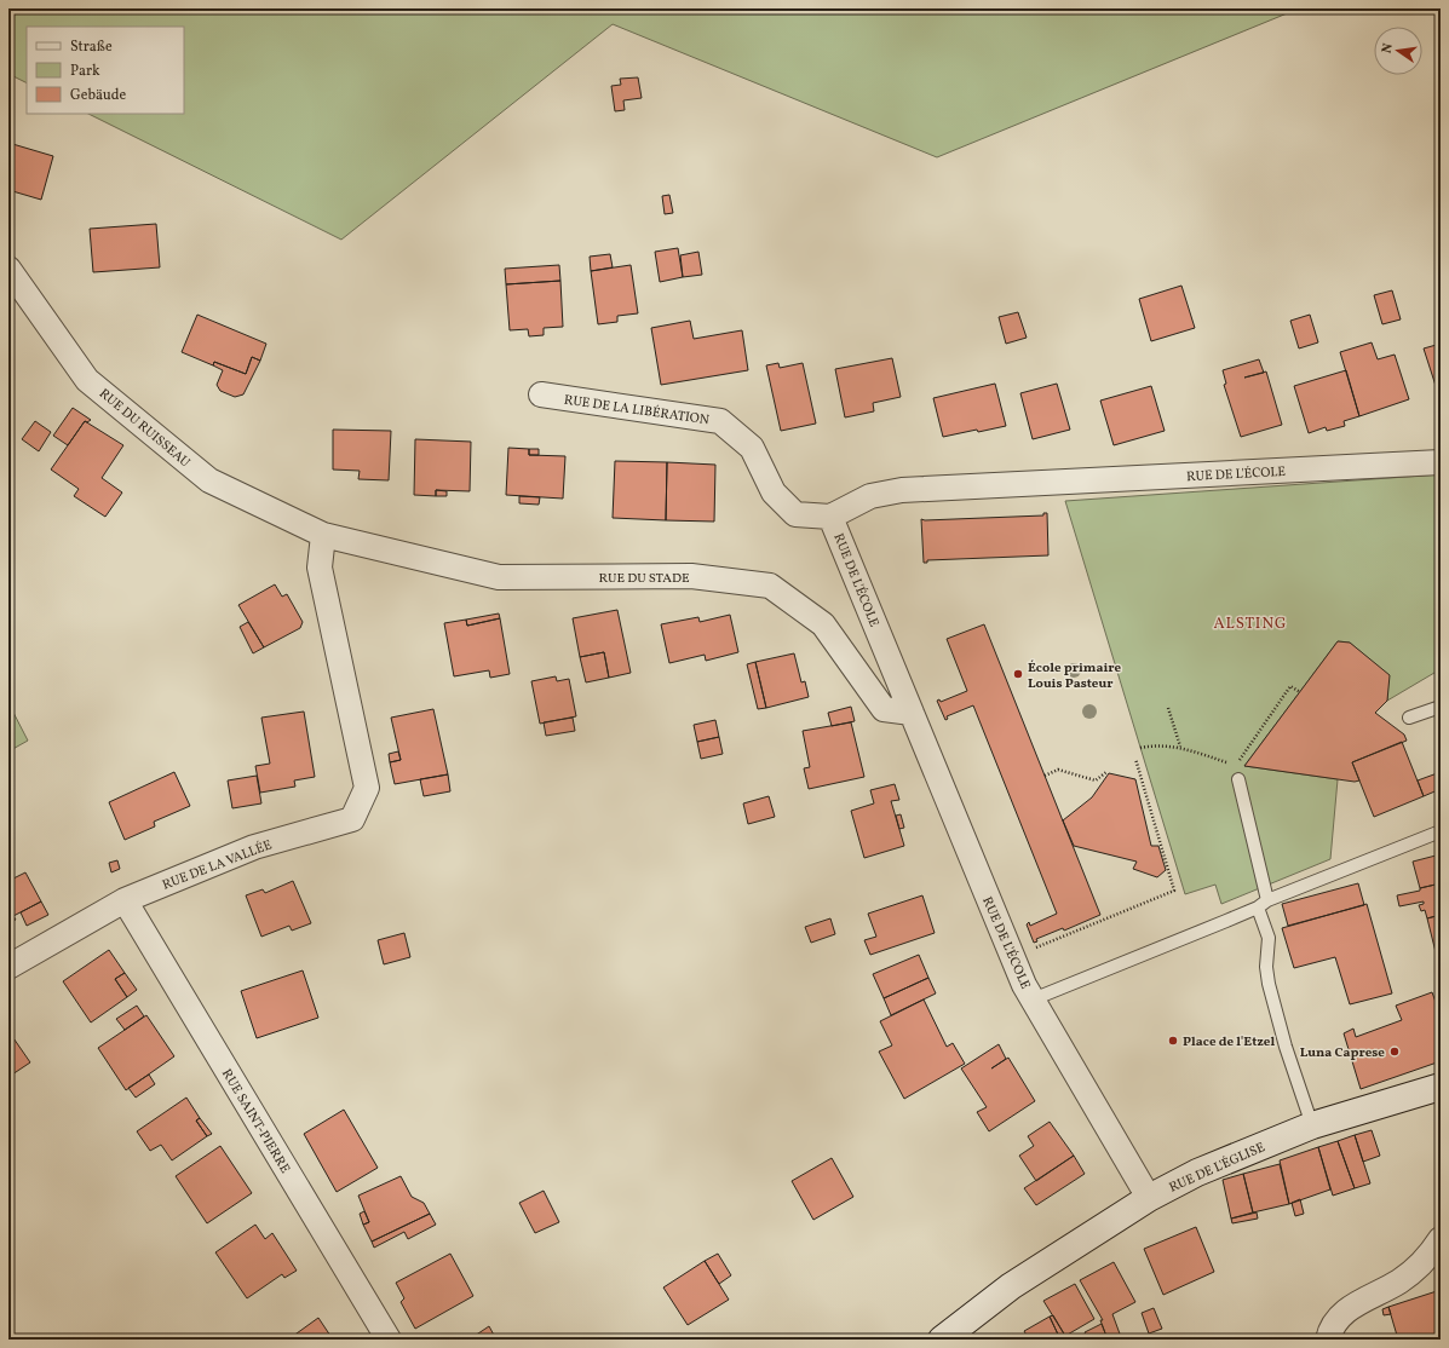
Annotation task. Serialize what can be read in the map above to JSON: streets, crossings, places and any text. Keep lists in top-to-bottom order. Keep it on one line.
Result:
{"streets":{"main road":["RUE DE L'ÉGLISE"],"street":["RUE DE LA LIBÉRATION","RUE DU RUISSEAU","RUE DE L'ÉCOLE","RUE DU STADE","RUE DE LA VALLÉE","RUE SAINT-PIERRE"]},"crossings":[["RUE DE LA LIBÉRATION","RUE DE L'ÉCOLE"],["RUE DU RUISSEAU","RUE DU STADE"],["RUE DU RUISSEAU","RUE DE LA VALLÉE"],["RUE DE L'ÉCOLE","RUE DU STADE"],["RUE DE L'ÉCOLE","RUE DE L'ÉGLISE"],["RUE DU STADE","RUE DE LA VALLÉE"],["RUE DE LA VALLÉE","RUE SAINT-PIERRE"]],"districts":["ALSTING"],"places":["École primaire Louis Pasteur","Place de l'Etzel","Luna Caprese"],"legend":["Straße","Park","Gebäude"],"north":"left"}
